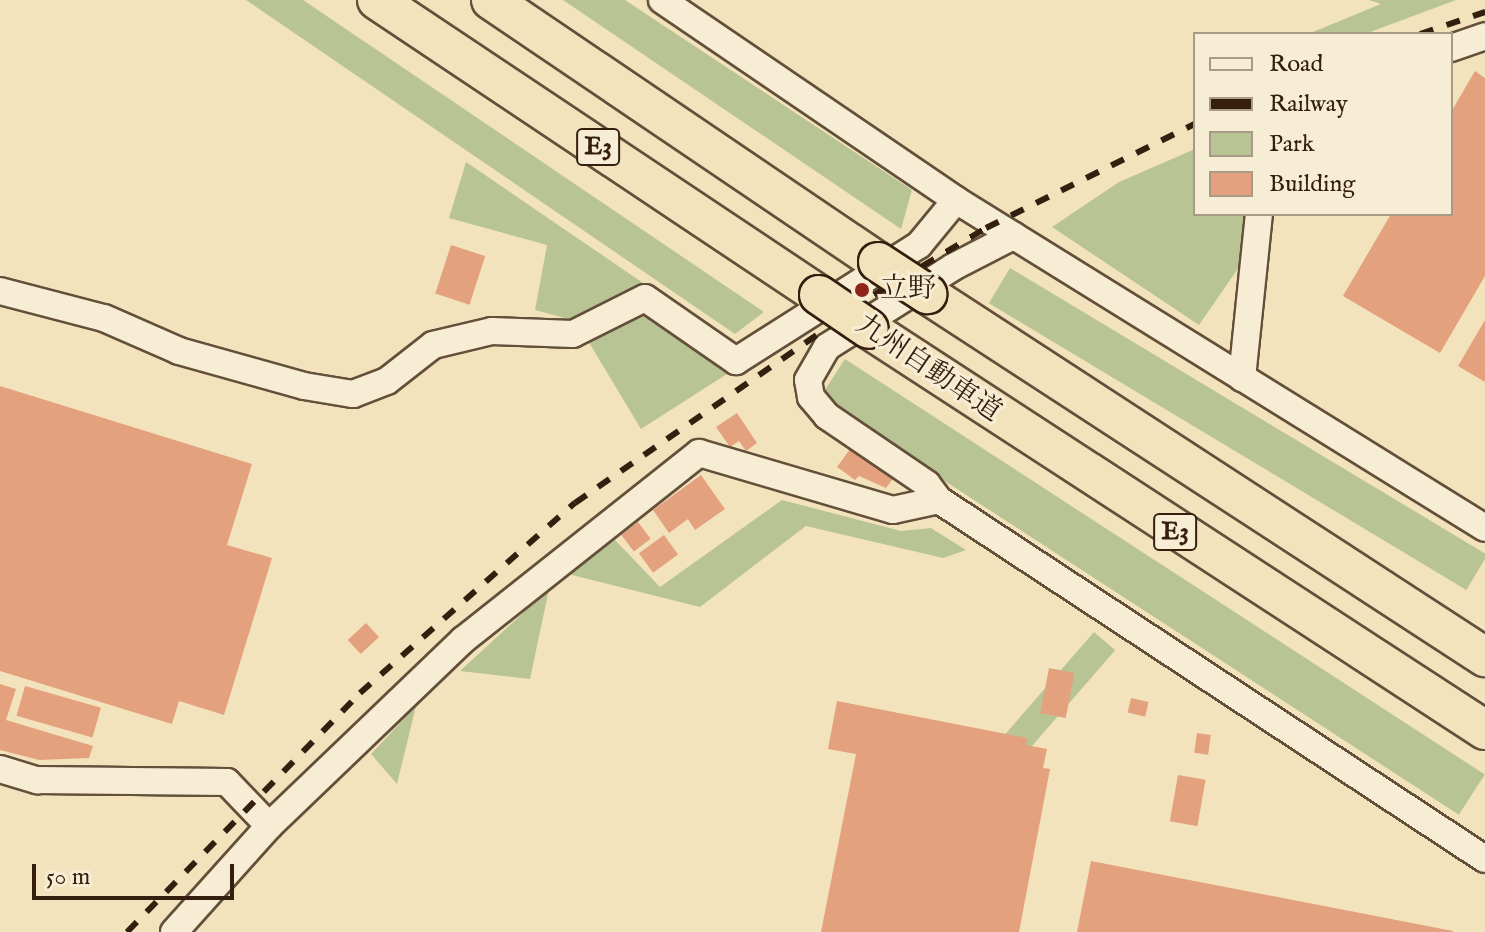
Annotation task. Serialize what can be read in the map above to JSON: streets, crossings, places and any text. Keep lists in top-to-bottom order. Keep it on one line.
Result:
{"streets":{"highway":["E3","九州自動車道"]},"places":["立野"],"legend":["Road","Railway","Park","Building"],"scale_bar":"50 m"}
